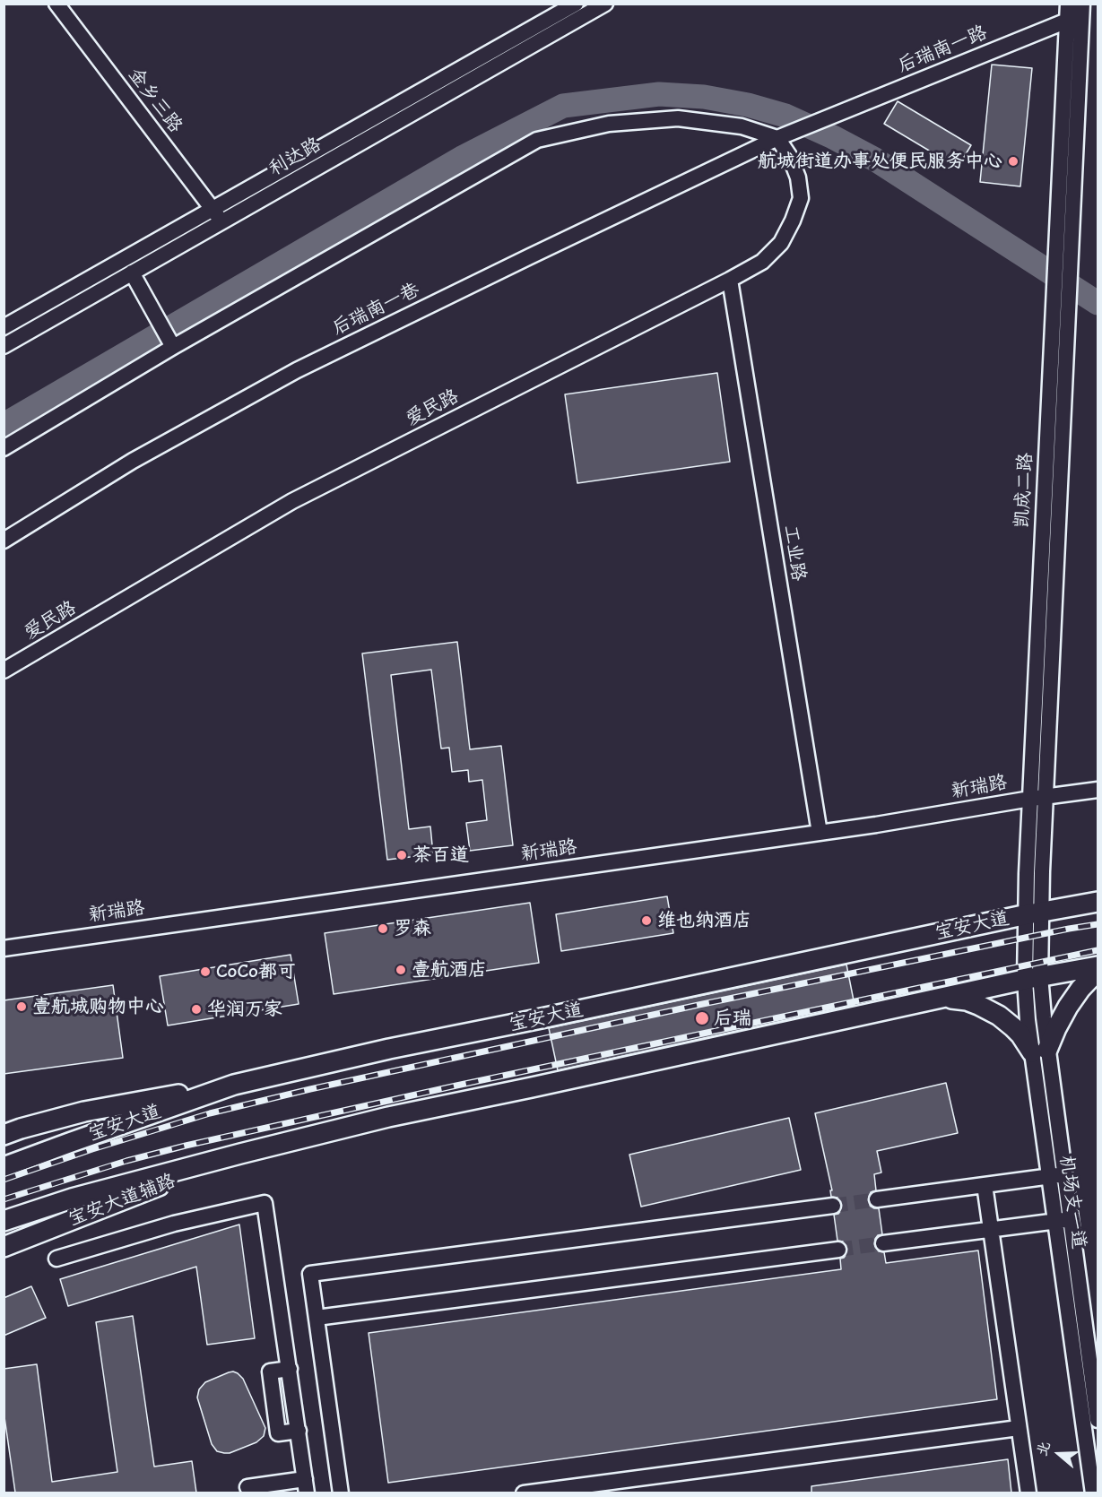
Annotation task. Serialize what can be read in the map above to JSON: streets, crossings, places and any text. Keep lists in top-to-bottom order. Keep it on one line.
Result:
{"streets":{"main road":["宝安大道","宝安大道辅路"],"street":["后瑞南一路","金乡三路","利达路","后瑞南一巷","爱民路","凯成二路","工业路","新瑞路","机场支一道"]},"crossings":[["后瑞南一路","后瑞南一巷"],["后瑞南一路","爱民路"],["后瑞南一路","凯成二路"],["金乡三路","利达路"],["后瑞南一巷","爱民路"],["爱民路","工业路"],["凯成二路","新瑞路"],["凯成二路","宝安大道"],["凯成二路","机场支一道"],["工业路","新瑞路"]],"places":["航城街道办事处便民服务中心","茶百道","维也纳酒店","罗森","壹航酒店","CoCo都可","壹航城购物中心","华润万家","后瑞"],"north":"left"}
